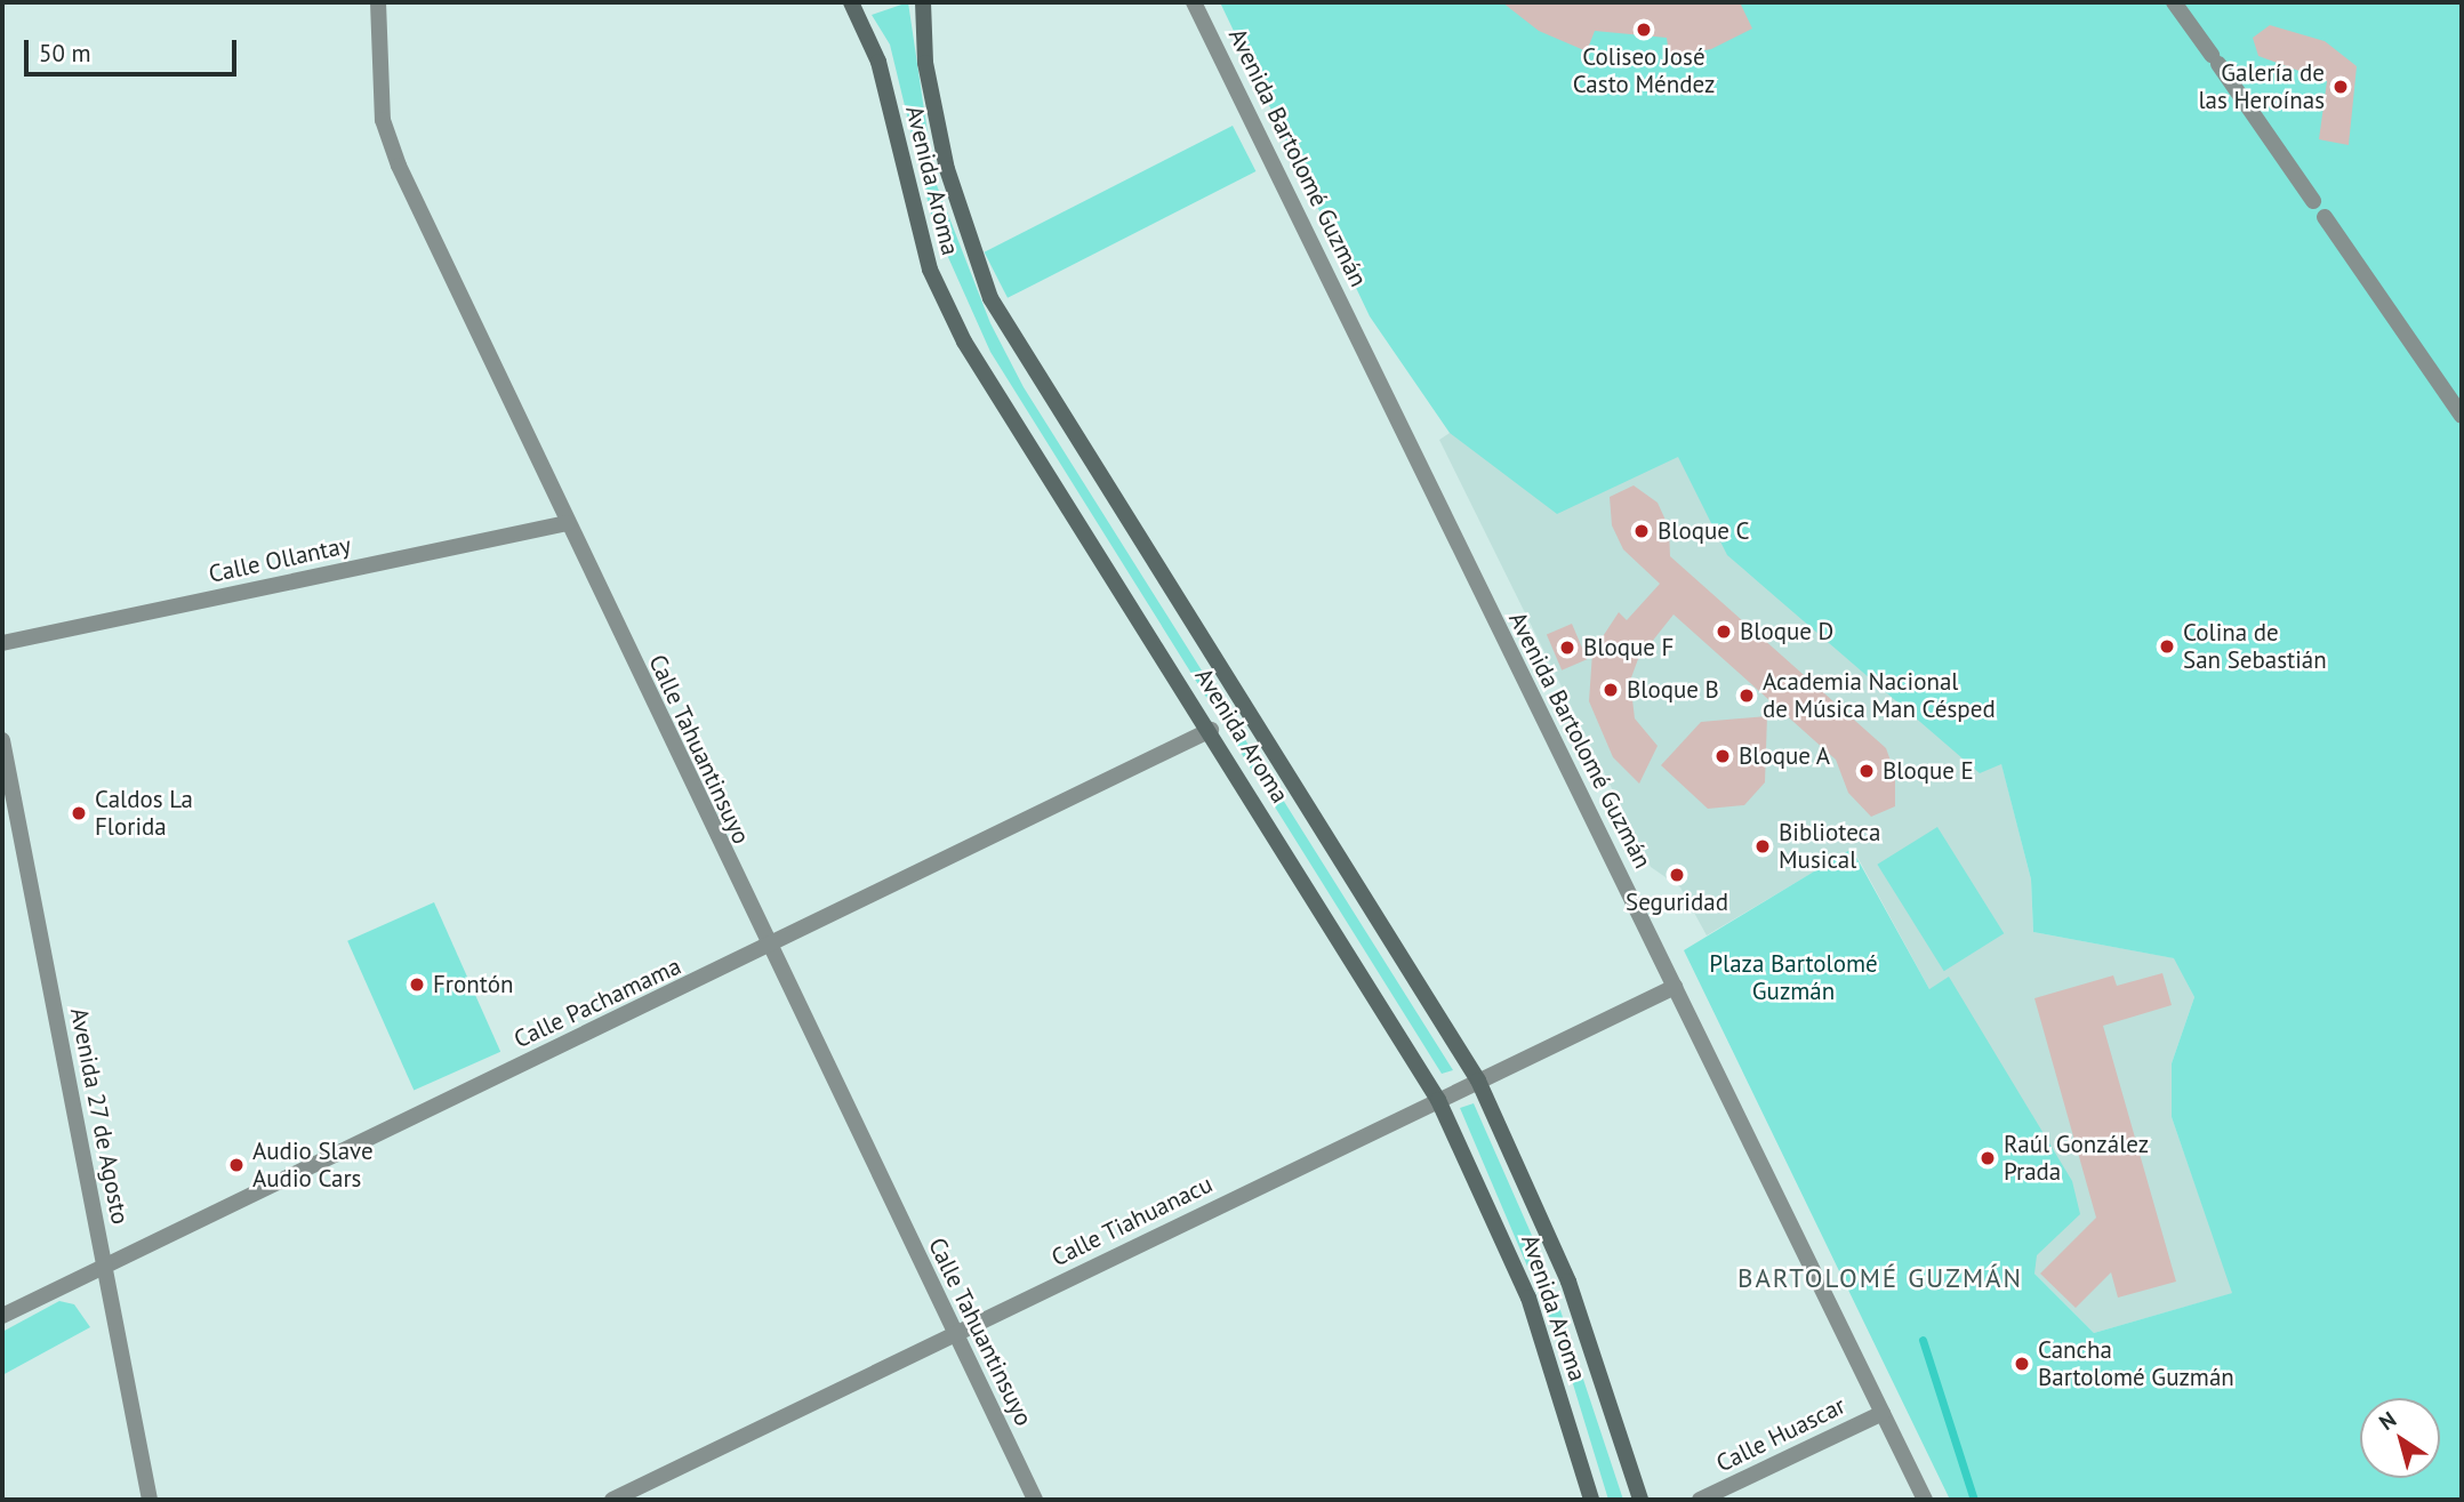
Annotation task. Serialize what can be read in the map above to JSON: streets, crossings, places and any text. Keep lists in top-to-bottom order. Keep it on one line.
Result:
{"streets":{"main road":["Avenida Aroma"],"street":["Avenida Bartolomé Guzmán","Calle Ollantay","Calle Tahuantinsuyo","Calle Pachamama","Avenida 27 de Agosto","Calle Tiahuanacu","Calle Huascar"]},"crossings":[["Avenida Bartolomé Guzmán","Calle Tiahuanacu"],["Avenida Bartolomé Guzmán","Calle Huascar"],["Avenida Aroma","Calle Pachamama"],["Avenida Aroma","Calle Tiahuanacu"],["Calle Ollantay","Calle Tahuantinsuyo"],["Calle Tahuantinsuyo","Calle Pachamama"],["Calle Tahuantinsuyo","Calle Tiahuanacu"],["Calle Pachamama","Avenida 27 de Agosto"]],"districts":["BARTOLOMÉ GUZMÁN"],"parks":["Plaza Bartolomé Guzmán"],"places":["Coliseo José Casto Méndez","Galería de las Heroínas","Bloque C","Bloque D","Colina de San Sebastián","Bloque F","Bloque B","Academia Nacional de Música Man Césped","Bloque A","Bloque E","Caldos La Florida","Biblioteca Musical","Seguridad","Frontón","Raúl González Prada","Audio Slave Audio Cars","Cancha Bartolomé Guzmán"],"scale_bar":"50 m","north":"top left"}
